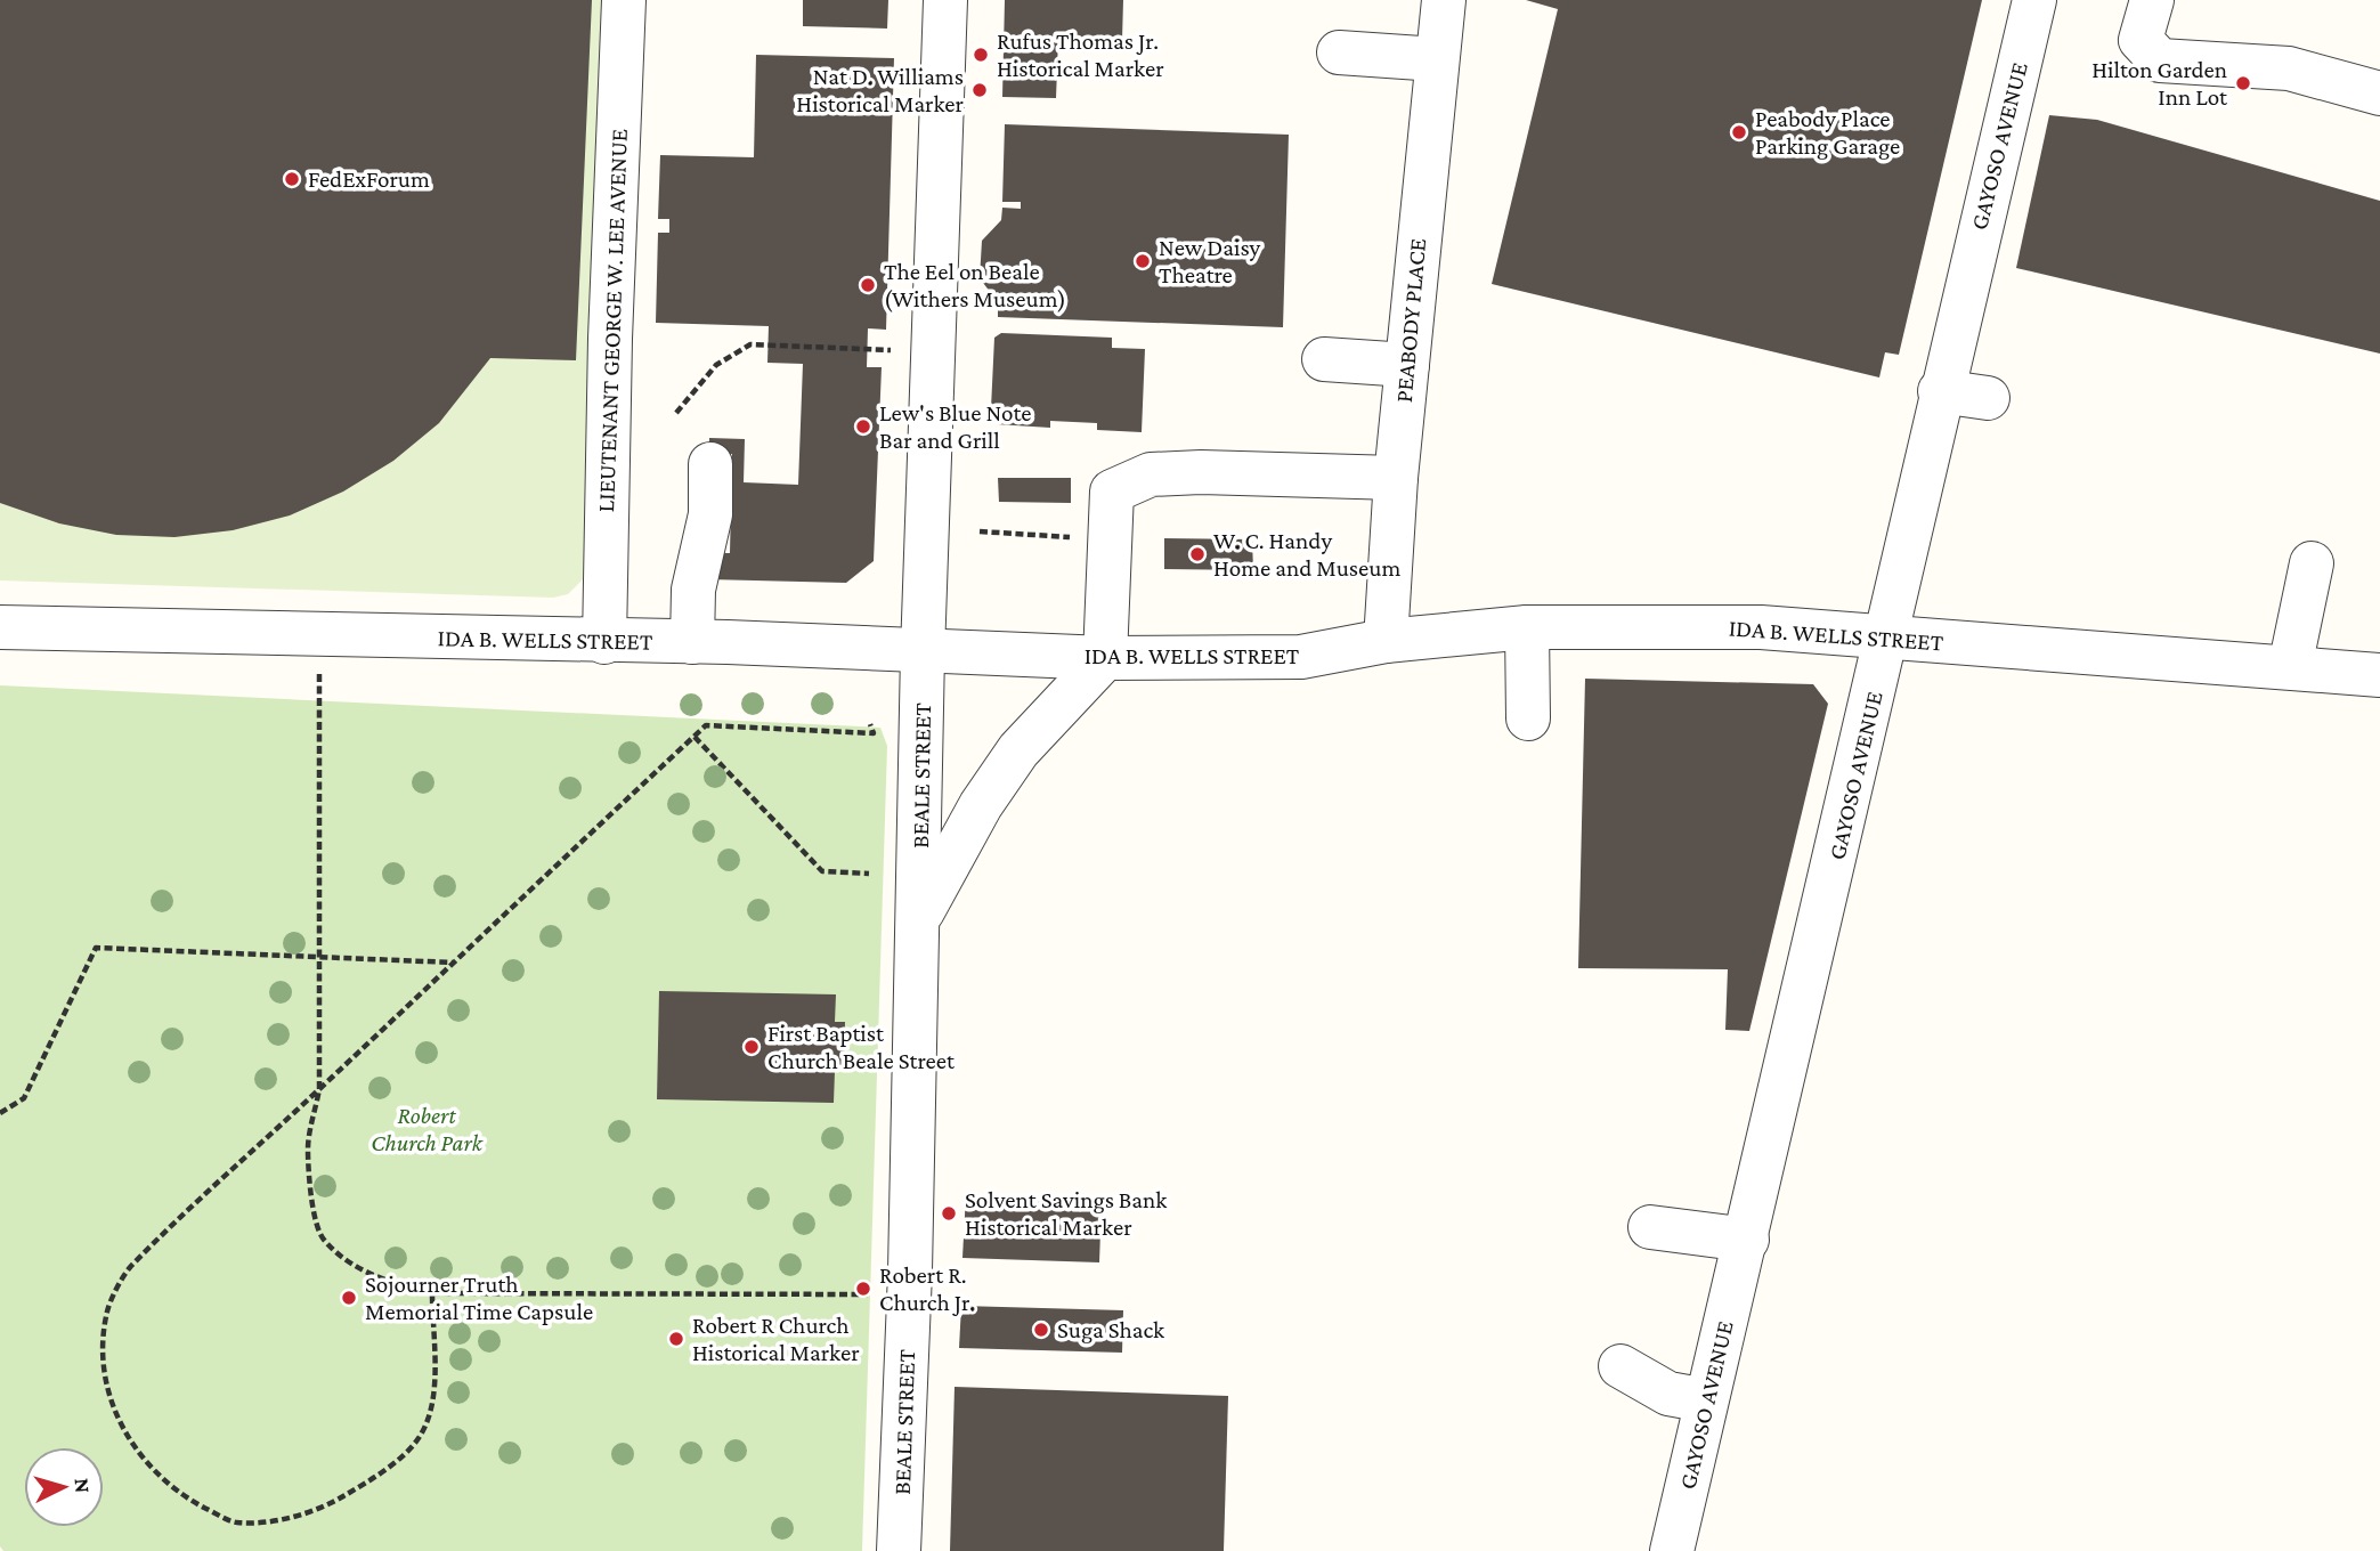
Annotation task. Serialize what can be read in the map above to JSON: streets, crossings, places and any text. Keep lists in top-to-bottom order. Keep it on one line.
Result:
{"streets":{"street":["GAYOSO AVENUE","LIEUTENANT GEORGE W. LEE AVENUE","PEABODY PLACE","IDA B. WELLS STREET","BEALE STREET"]},"crossings":[["GAYOSO AVENUE","IDA B. WELLS STREET"],["LIEUTENANT GEORGE W. LEE AVENUE","IDA B. WELLS STREET"],["PEABODY PLACE","IDA B. WELLS STREET"],["IDA B. WELLS STREET","BEALE STREET"]],"parks":["Robert Church Park"],"places":["Rufus Thomas Jr. Historical Marker","Hilton Garden Inn Lot","Nat D. Williams Historical Marker","Peabody Place Parking Garage","FedExForum","New Daisy Theatre","The Eel on Beale (Withers Museum)","Lew's Blue Note Bar and Grill","W. C. Handy Home and Museum","First Baptist Church Beale Street","Solvent Savings Bank Historical Marker","Robert R. Church Jr.","Sojourner Truth Memorial Time Capsule","Suga Shack","Robert R Church Historical Marker"],"north":"right"}
